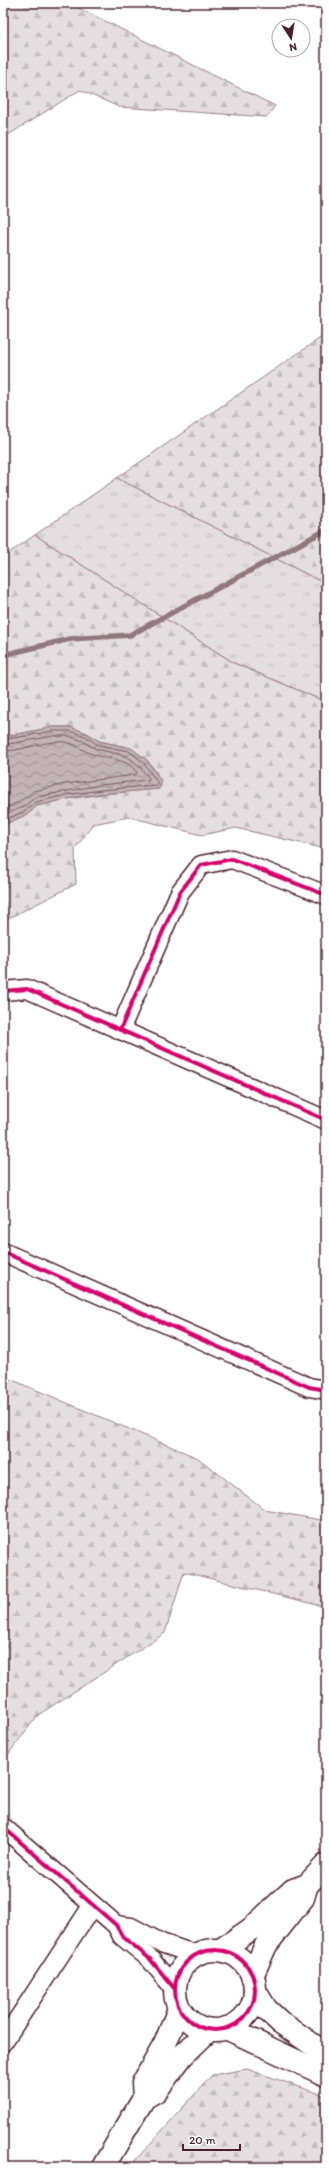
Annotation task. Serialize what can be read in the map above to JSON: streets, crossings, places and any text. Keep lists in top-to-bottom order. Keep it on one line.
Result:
{"scale_bar":"20 m","north":"bottom"}
